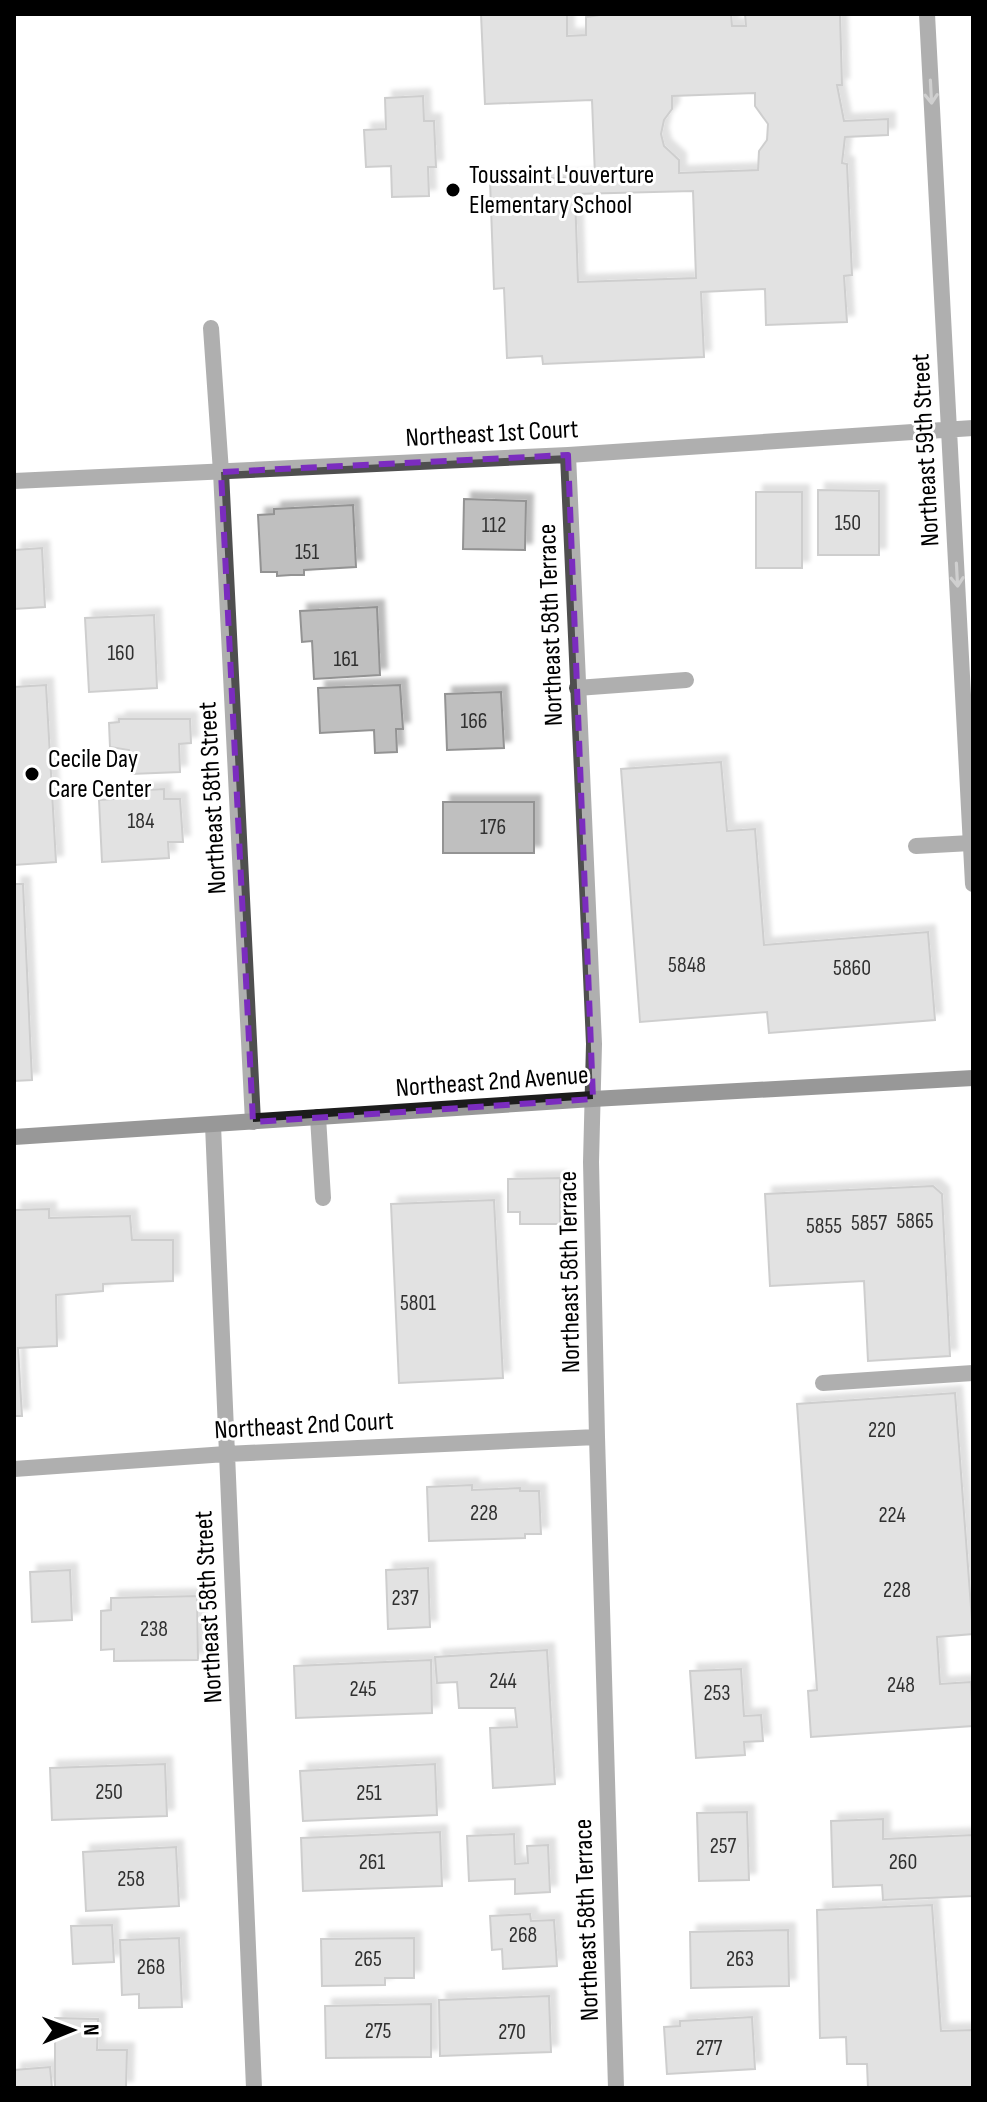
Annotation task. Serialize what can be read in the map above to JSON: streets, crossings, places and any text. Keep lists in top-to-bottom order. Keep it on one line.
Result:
{"streets":{"main road":["Northeast 2nd Avenue"],"street":["Northeast 1st Court","Northeast 59th Street","Northeast 58th Terrace","Northeast 58th Street","Northeast 2nd Court"]},"crossings":[["Northeast 1st Court","Northeast 59th Street"],["Northeast 1st Court","Northeast 58th Terrace"],["Northeast 1st Court","Northeast 58th Street"],["Northeast 58th Terrace","Northeast 2nd Avenue"],["Northeast 58th Terrace","Northeast 2nd Court"],["Northeast 58th Street","Northeast 2nd Avenue"],["Northeast 58th Street","Northeast 2nd Court"]],"one_way":["Northeast 59th Street"],"places":["Toussaint L'ouverture Elementary School","Cecile Day Care Center"],"house_numbers":["150","112","151","160","161","166","184","176","5848","5860","5865","5857","5855","5801","220","228","224","228","237","238","244","248","245","253","250","251","257","261","260","258","268","265","263","268","275","270","277"],"north":"right"}
